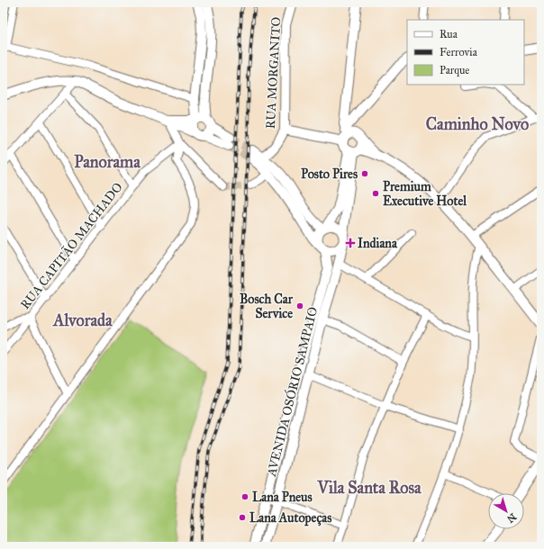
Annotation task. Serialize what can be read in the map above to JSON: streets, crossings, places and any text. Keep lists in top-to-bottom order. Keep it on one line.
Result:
{"streets":{"street":["RUA MORGANITO","RUA CAPITÃO MACHADO","AVENIDA OSÓRIO SAMPAIO"]},"districts":["Caminho Novo","Panorama","Alvorada","Vila Santa Rosa"],"places":{"other":["Posto Pires","Premium Executive Hotel","Bosch Car Service","Lana Pneus","Lana Autopeças"],"health":["Indiana"]},"legend":["Rua","Ferrovia","Parque"],"north":"bottom right"}
